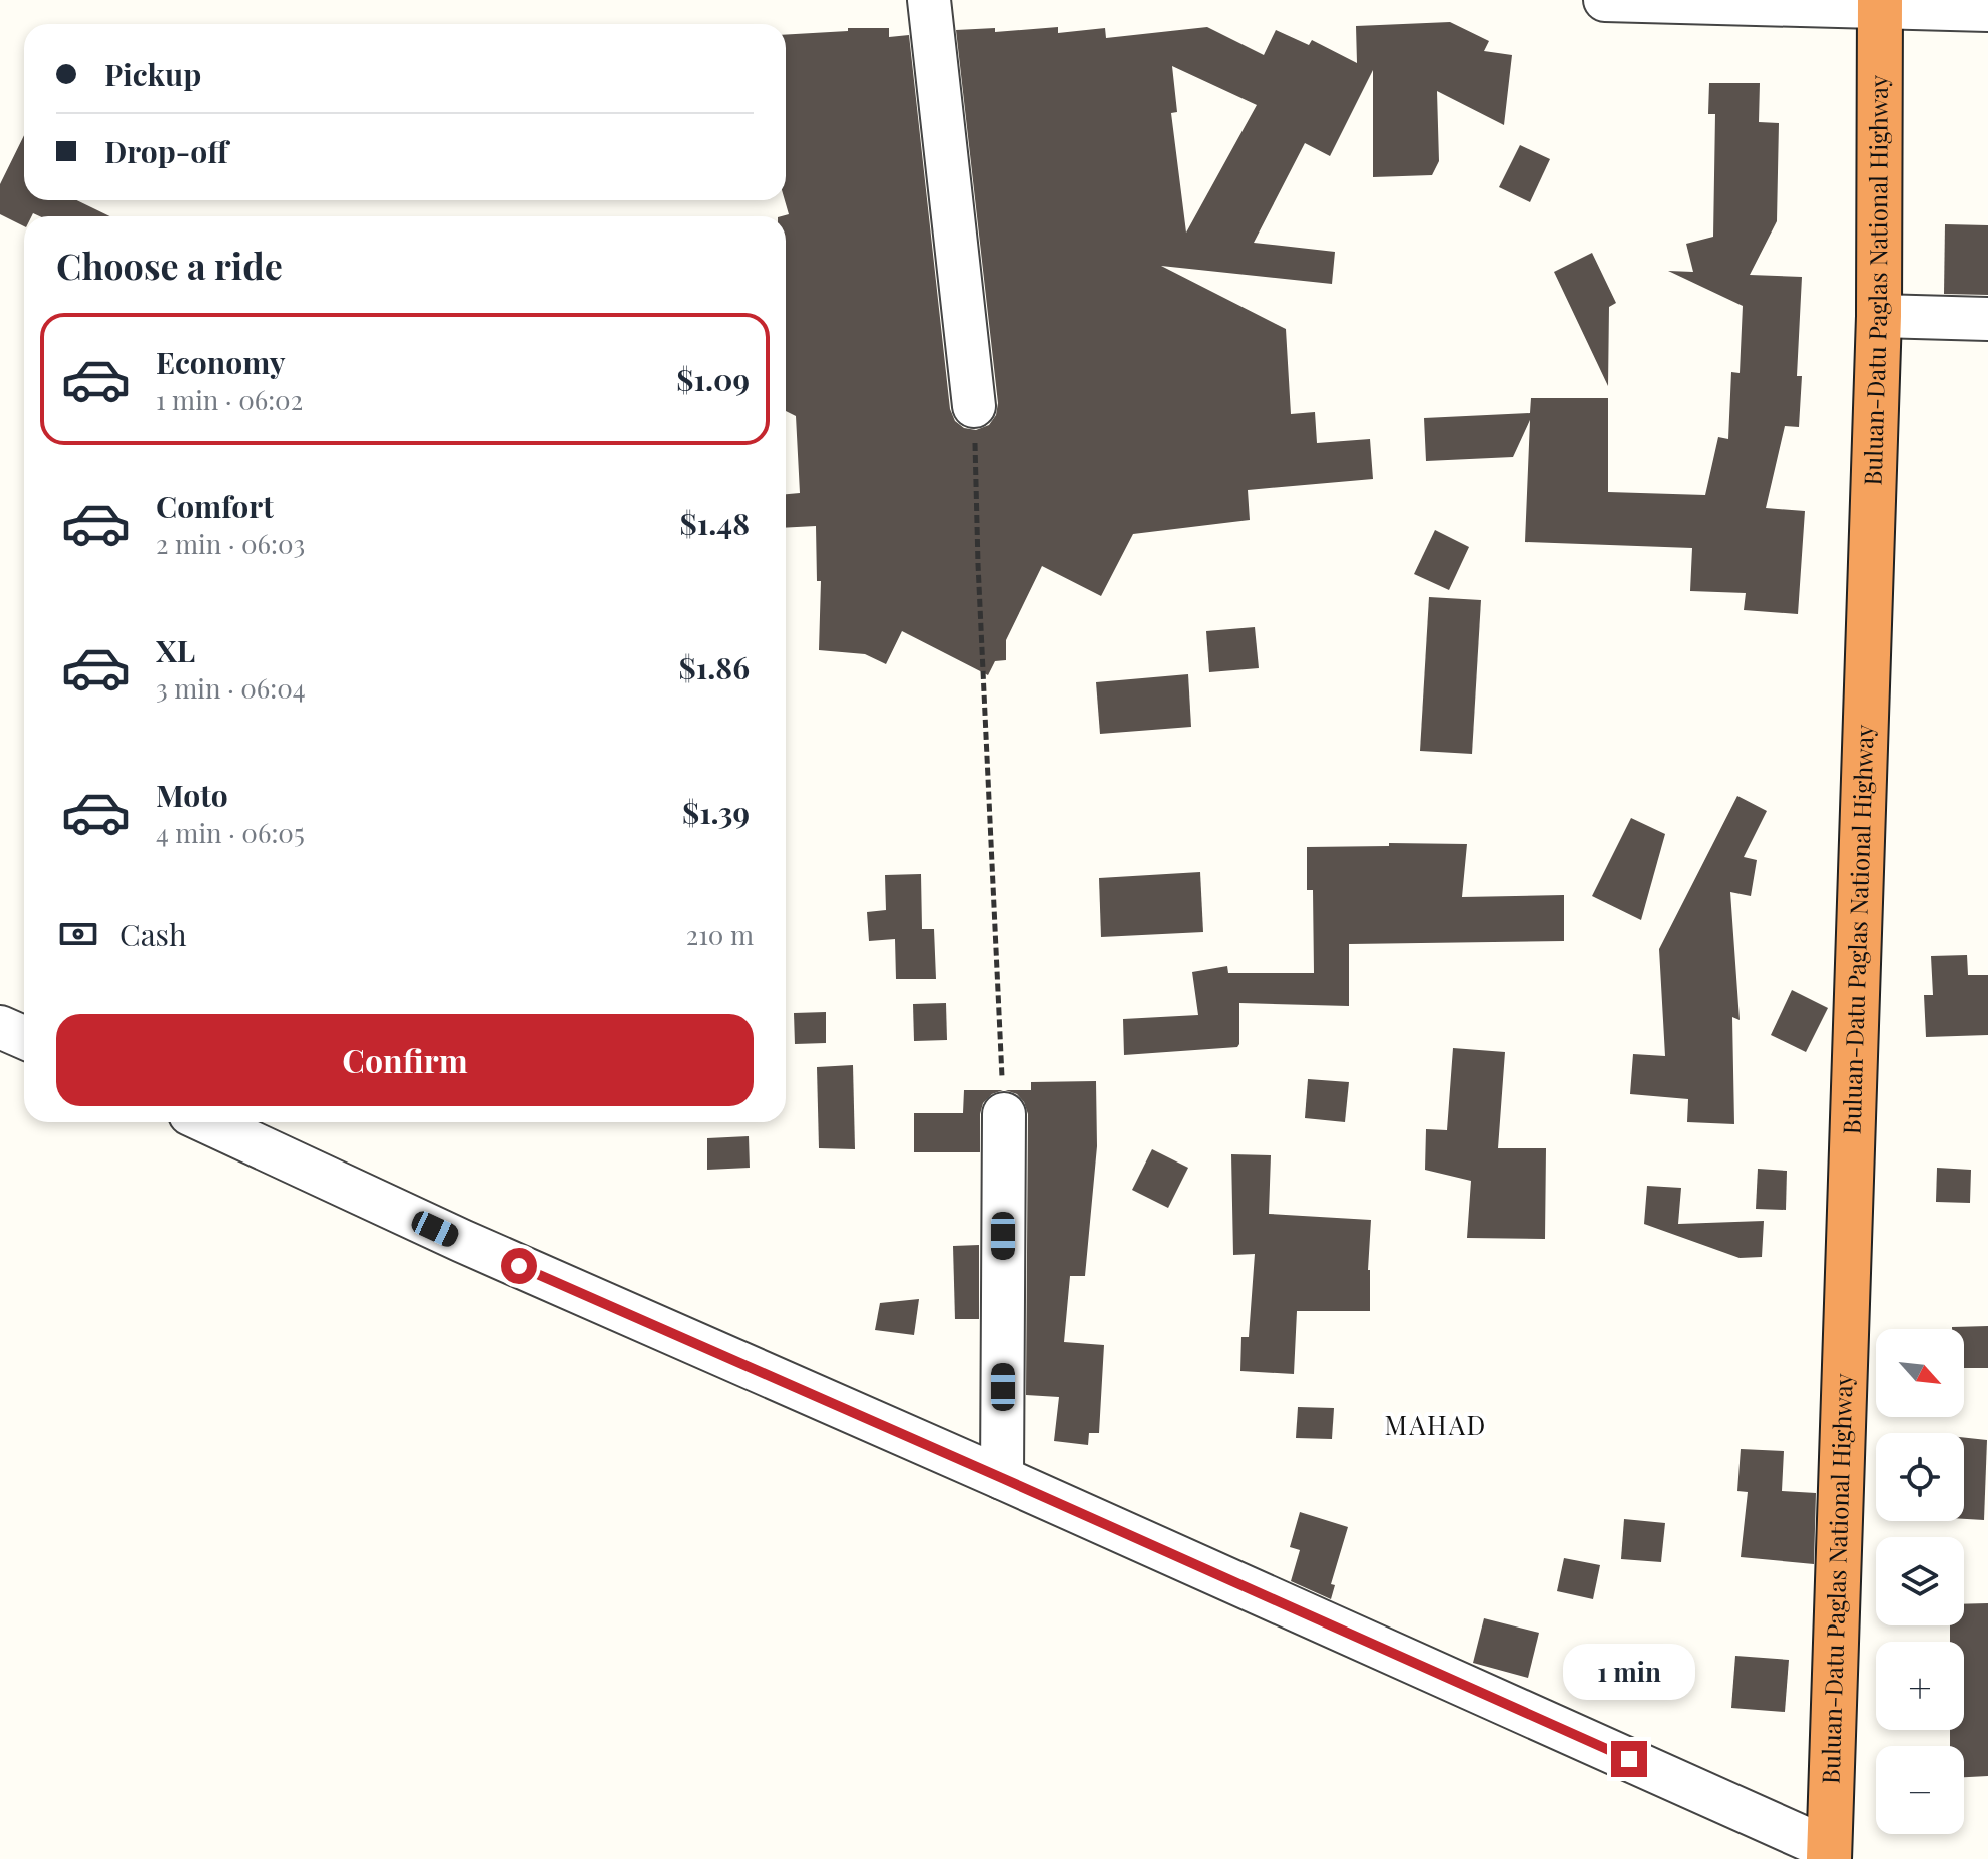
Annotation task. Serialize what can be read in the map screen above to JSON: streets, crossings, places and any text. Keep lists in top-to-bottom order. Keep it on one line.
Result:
{"streets":{"highway":["Buluan-Datu Paglas National Highway"]},"districts":["MAHAD"],"north":"bottom right","page":{"banner":["Pickup","Drop-off"],"heading":"Choose a ride","list":[{"name":"Economy","note":"1 min · 06:02","value":"$1.09"},{"name":"Comfort","note":"2 min · 06:03","value":"$1.48"},{"name":"XL","note":"3 min · 06:04","value":"$1.86"},{"name":"Moto","note":"4 min · 06:05","value":"$1.39"}],"pay":["Cash","210 m"],"buttons":"Confirm","map_buttons":["+","−"],"bubble":"1 min"}}
